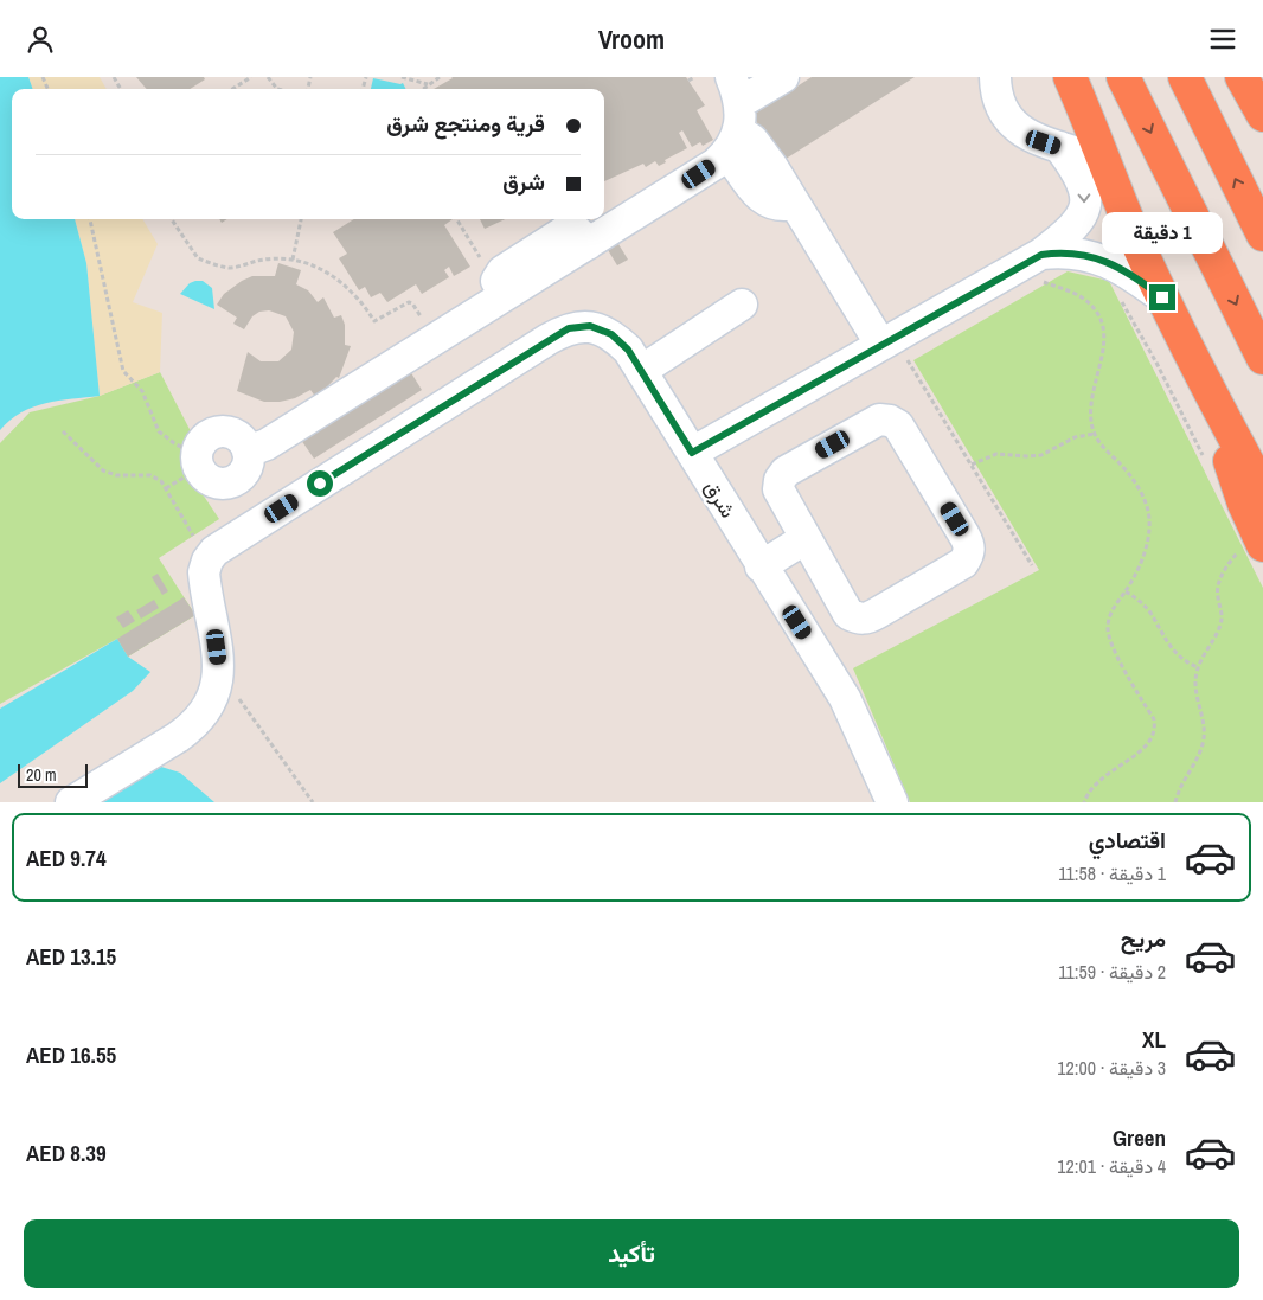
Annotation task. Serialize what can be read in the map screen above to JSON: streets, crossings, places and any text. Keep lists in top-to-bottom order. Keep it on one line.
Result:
{"streets":{"street":["شرق"]},"scale_bar":"20 m","page":{"header":"Vroom","banner":["قرية ومنتجع شرق","شرق"],"bubble":"1 دقيقة","scale":"20 m","list":[{"name":"اقتصادي","note":"1 دقيقة · 11:58","value":"AED 9.74"},{"name":"مريح","note":"2 دقيقة · 11:59","value":"AED 13.15"},{"name":"XL","note":"3 دقيقة · 12:00","value":"AED 16.55"},{"name":"Green","note":"4 دقيقة · 12:01","value":"AED 8.39"}],"buttons":"تأكيد"}}
